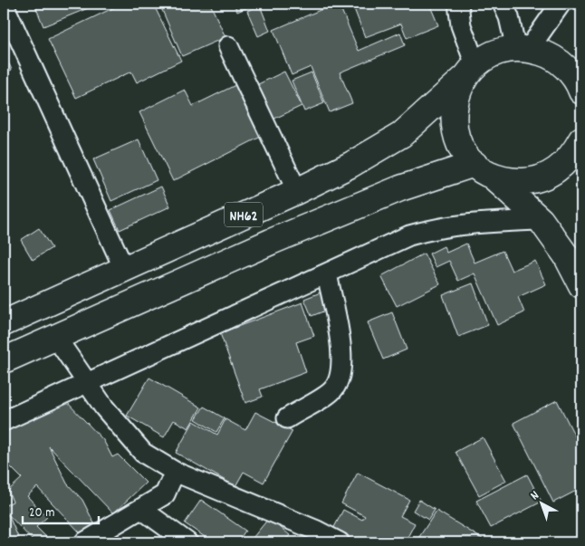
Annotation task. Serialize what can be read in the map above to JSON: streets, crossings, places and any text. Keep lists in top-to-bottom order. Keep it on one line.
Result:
{"streets":{"highway":["NH62"]},"scale_bar":"20 m","north":"top left"}
